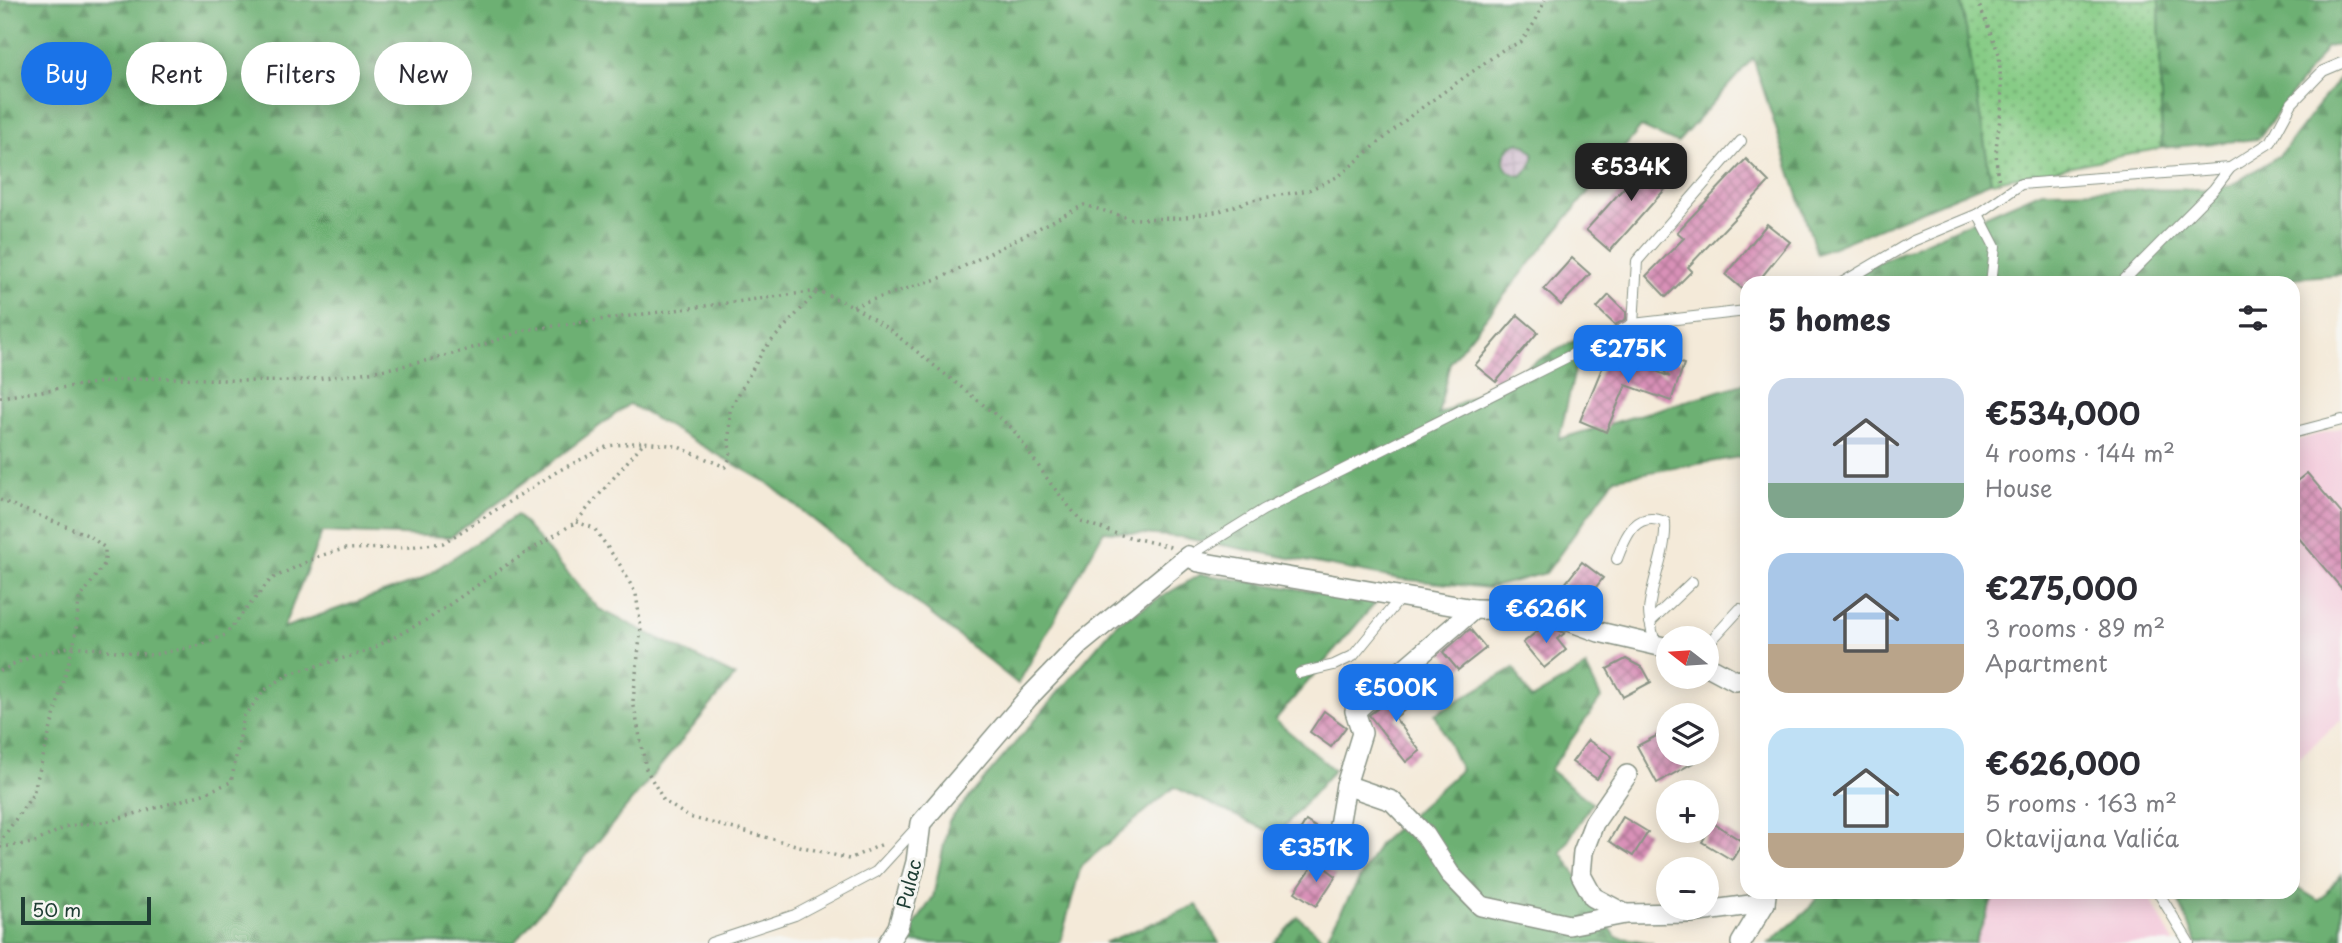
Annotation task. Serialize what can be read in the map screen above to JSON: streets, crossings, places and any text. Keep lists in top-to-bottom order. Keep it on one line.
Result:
{"streets":{"street":["Pulac"]},"scale_bar":"50 m","north":"left","page":{"chip":["Buy","Rent","Filters","New"],"price":["€534K","€275K","€626K","€500K","€351K"],"heading":"5 homes","list":[{"name":"€534,000","note":"4 rooms · 144 m² · House"},{"name":"€275,000","note":"3 rooms · 89 m² · Apartment"},{"name":"€626,000","note":"5 rooms · 163 m² · Oktavijana Valića"}],"map_buttons":["+","−"],"scale":"50 m"}}
